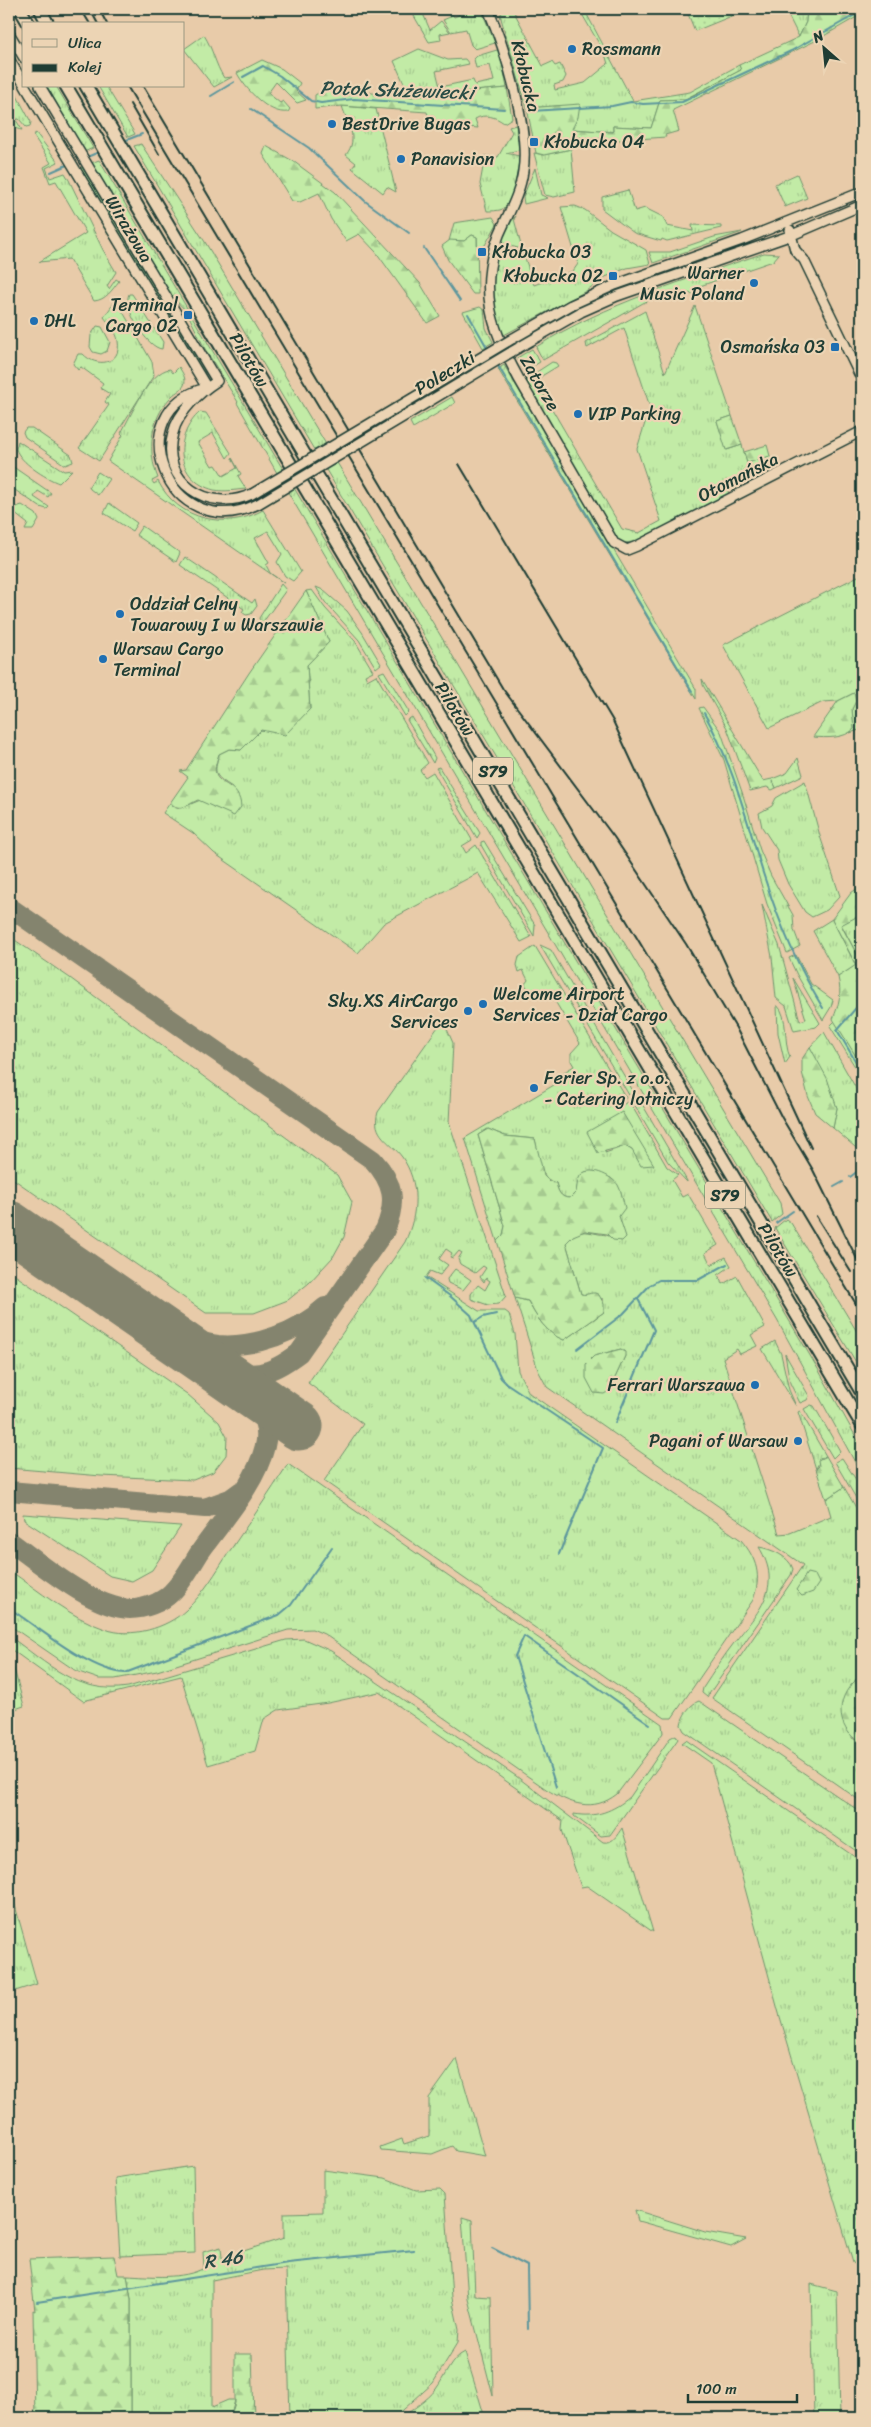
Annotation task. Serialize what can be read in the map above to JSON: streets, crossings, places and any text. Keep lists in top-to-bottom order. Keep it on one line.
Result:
{"streets":{"highway":["Pilotów","S79"],"main road":["Kłobucka","Wirażowa","Poleczki","Zatorze","Otomańska"]},"crossings":[["Kłobucka","Zatorze"],["Wirażowa","Poleczki"],["Zatorze","Otomańska"]],"water":["Potok Służewiecki","R 46"],"places":{"other":["Rossmann","BestDrive Bugas","Panavision","Warner Music Poland","DHL","VIP Parking","Oddział Celny Towarowy I w Warszawie","Warsaw Cargo Terminal","Welcome Airport Services - Dział Cargo","Sky.XS AirCargo Services","Ferier Sp. z o.o. - Catering lotniczy","Ferrari Warszawa","Pagani of Warsaw"],"transit":["Kłobucka 04","Kłobucka 03","Kłobucka 02","Terminal Cargo 02","Osmańska 03"]},"legend":["Ulica","Kolej"],"scale_bar":"100 m","north":"top left"}
